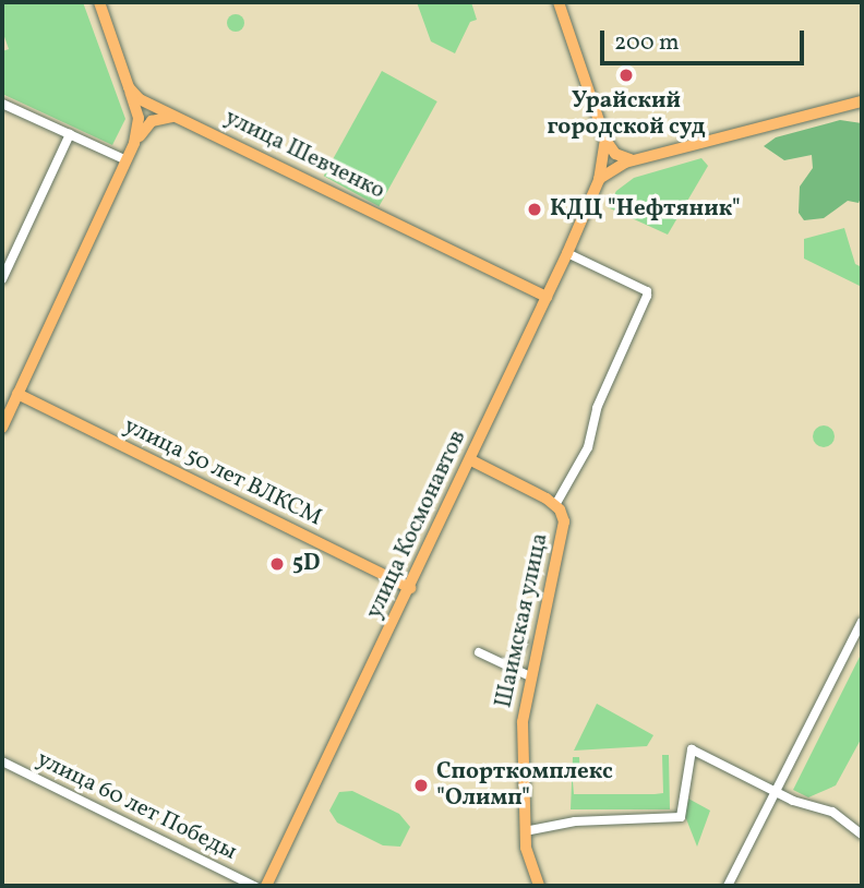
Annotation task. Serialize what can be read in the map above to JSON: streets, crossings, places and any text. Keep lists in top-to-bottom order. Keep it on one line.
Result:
{"streets":{"main road":["улица Шевченко","улица 50 лет ВЛКСМ","улица Космонавтов","Шаимская улица"],"street":["улица 60 лет Победы"]},"crossings":[["улица Шевченко","улица Космонавтов"],["улица 50 лет ВЛКСМ","улица Космонавтов"],["улица Космонавтов","Шаимская улица"]],"places":["Урайский городской суд","КДЦ \"Нефтяник\"","5D","Спорткомплекс \"Олимп\""],"scale_bar":"200 m"}
